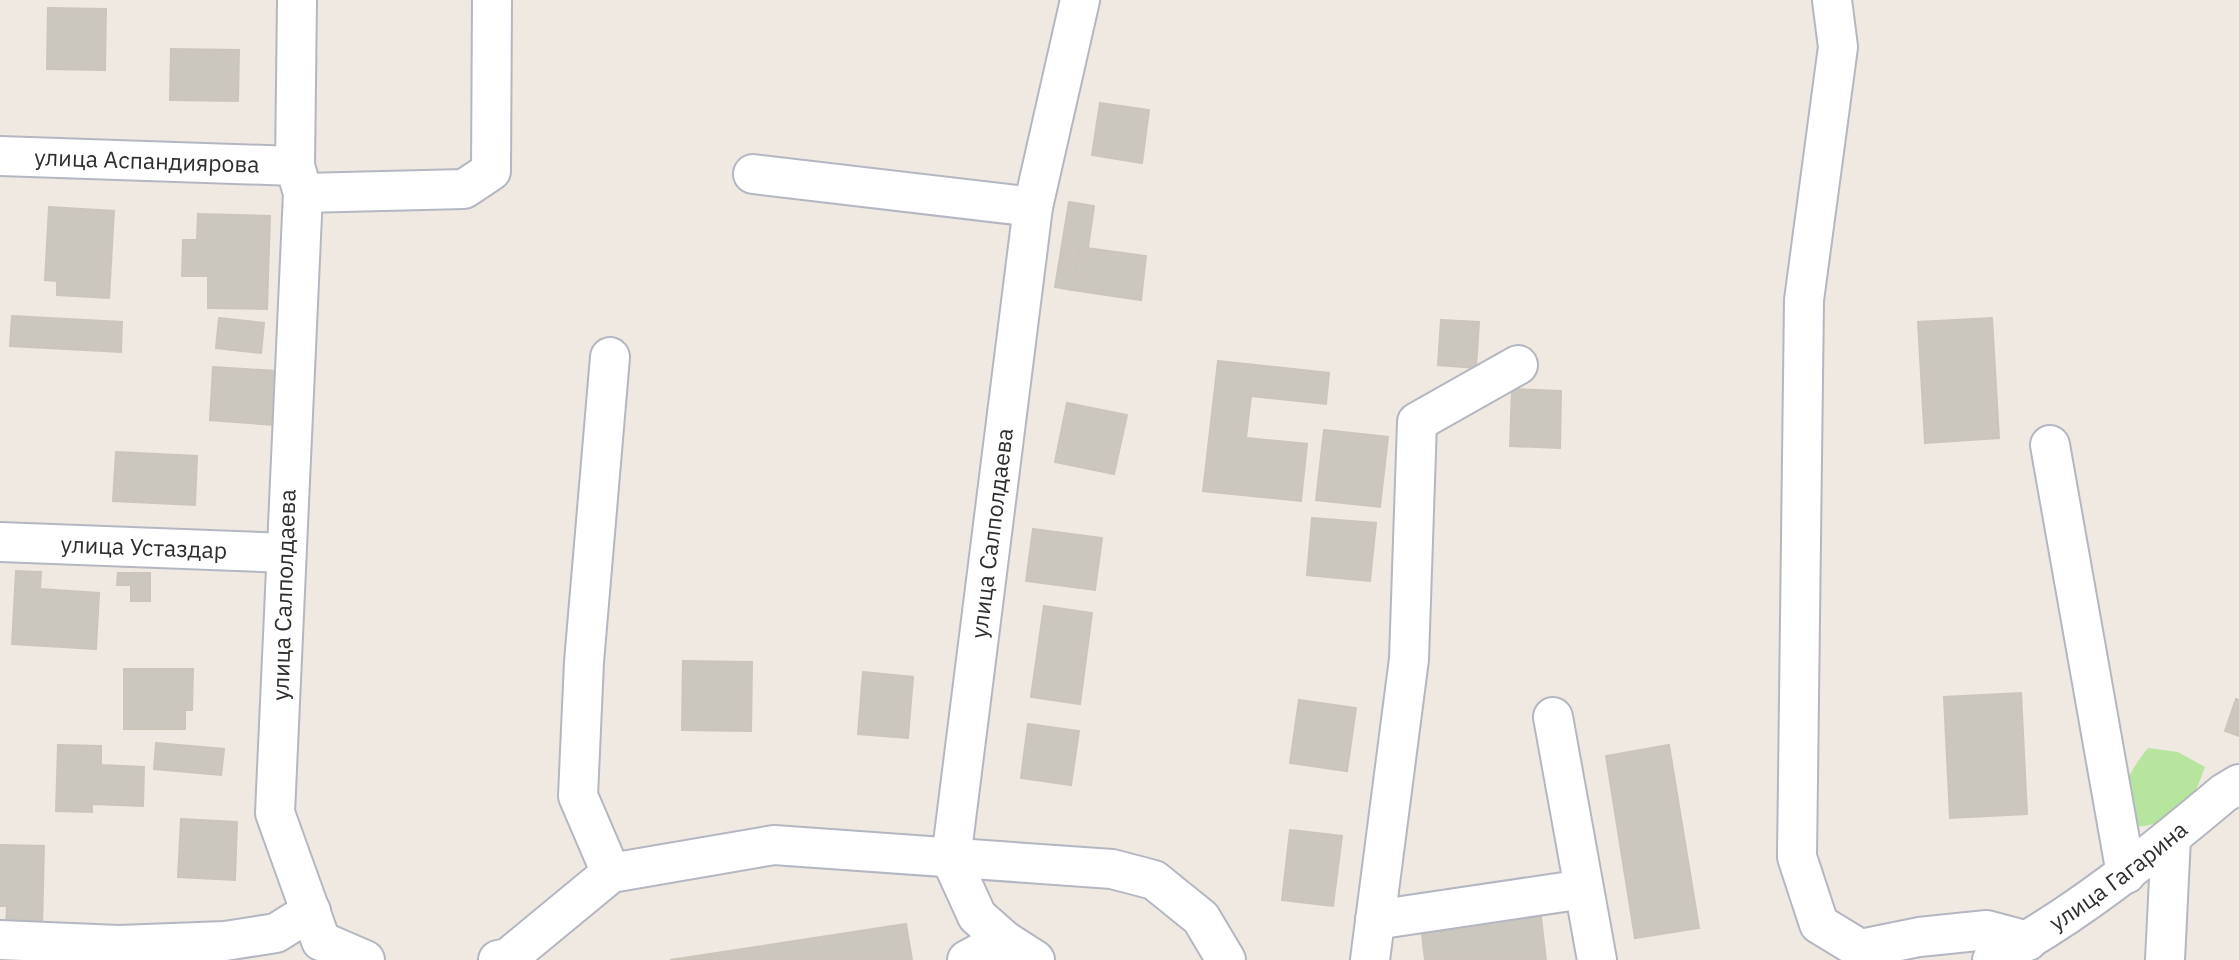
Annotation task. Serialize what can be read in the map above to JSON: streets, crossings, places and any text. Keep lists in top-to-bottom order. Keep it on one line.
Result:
{"streets":{"street":["улица Аспандиярова","улица Салполдаева","улица Устаздар","улица Гагарина"]},"crossings":[["улица Аспандиярова","улица Салполдаева"],["улица Салполдаева","улица Устаздар"]]}
